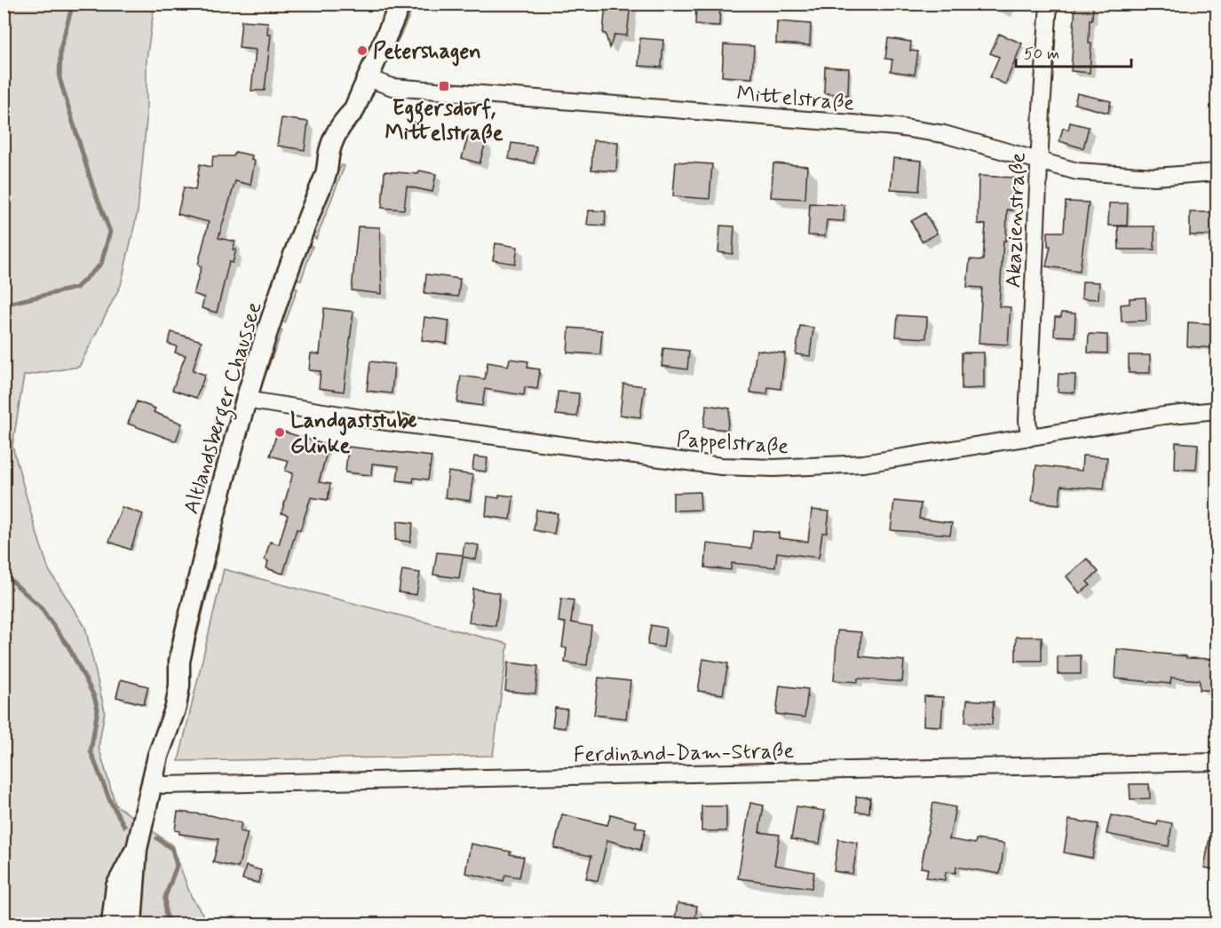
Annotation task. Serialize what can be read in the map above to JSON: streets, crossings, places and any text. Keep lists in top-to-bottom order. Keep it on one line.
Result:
{"streets":{"main road":["Altlandsberger Chaussee"],"street":["Mittelstraße","Akazienstraße","Pappelstraße","Ferdinand-Dam-Straße"]},"crossings":[["Mittelstraße","Akazienstraße"],["Mittelstraße","Altlandsberger Chaussee"],["Akazienstraße","Pappelstraße"],["Altlandsberger Chaussee","Pappelstraße"],["Altlandsberger Chaussee","Ferdinand-Dam-Straße"]],"places":{"other":["Petershagen","Landgaststube Glinke"],"transit":["Eggersdorf, Mittelstraße"]},"scale_bar":"50 m"}
